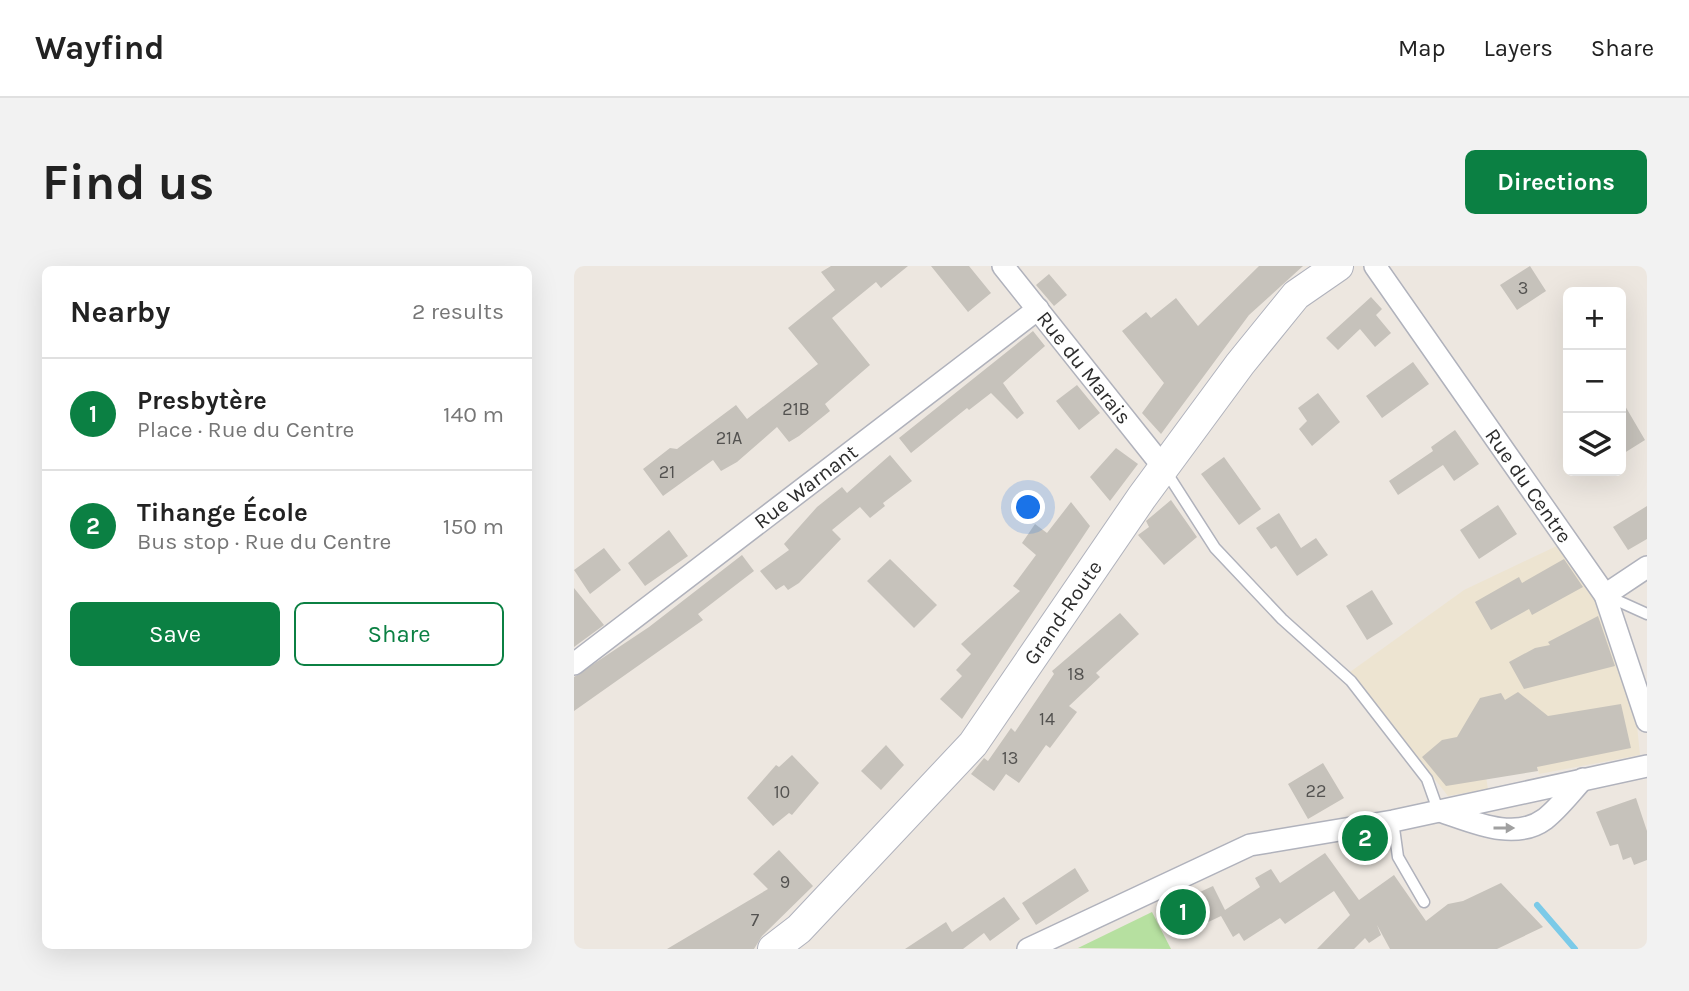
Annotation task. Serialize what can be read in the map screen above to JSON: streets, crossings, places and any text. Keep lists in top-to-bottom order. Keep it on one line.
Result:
{"streets":{"street":["Rue du Marais","Rue du Centre","Rue Warnant","Grand-Route"]},"crossings":[["Rue du Marais","Rue Warnant"],["Rue du Marais","Grand-Route"]],"house_numbers":["3","21B","21A","21","18","14","13","22","10","9","7"],"page":{"header":"Wayfind","nav":["Map","Layers","Share"],"buttons":["Directions",["Save","Share"]],"title":"Find us","heading":["Nearby","2 results"],"map_buttons":["+","−"],"list":[{"mark":"1","name":"Presbytère","note":"Place · Rue du Centre","value":"140 m"},{"mark":"2","name":"Tihange École","note":"Bus stop · Rue du Centre","value":"150 m"}],"pins":["2","1"]}}
